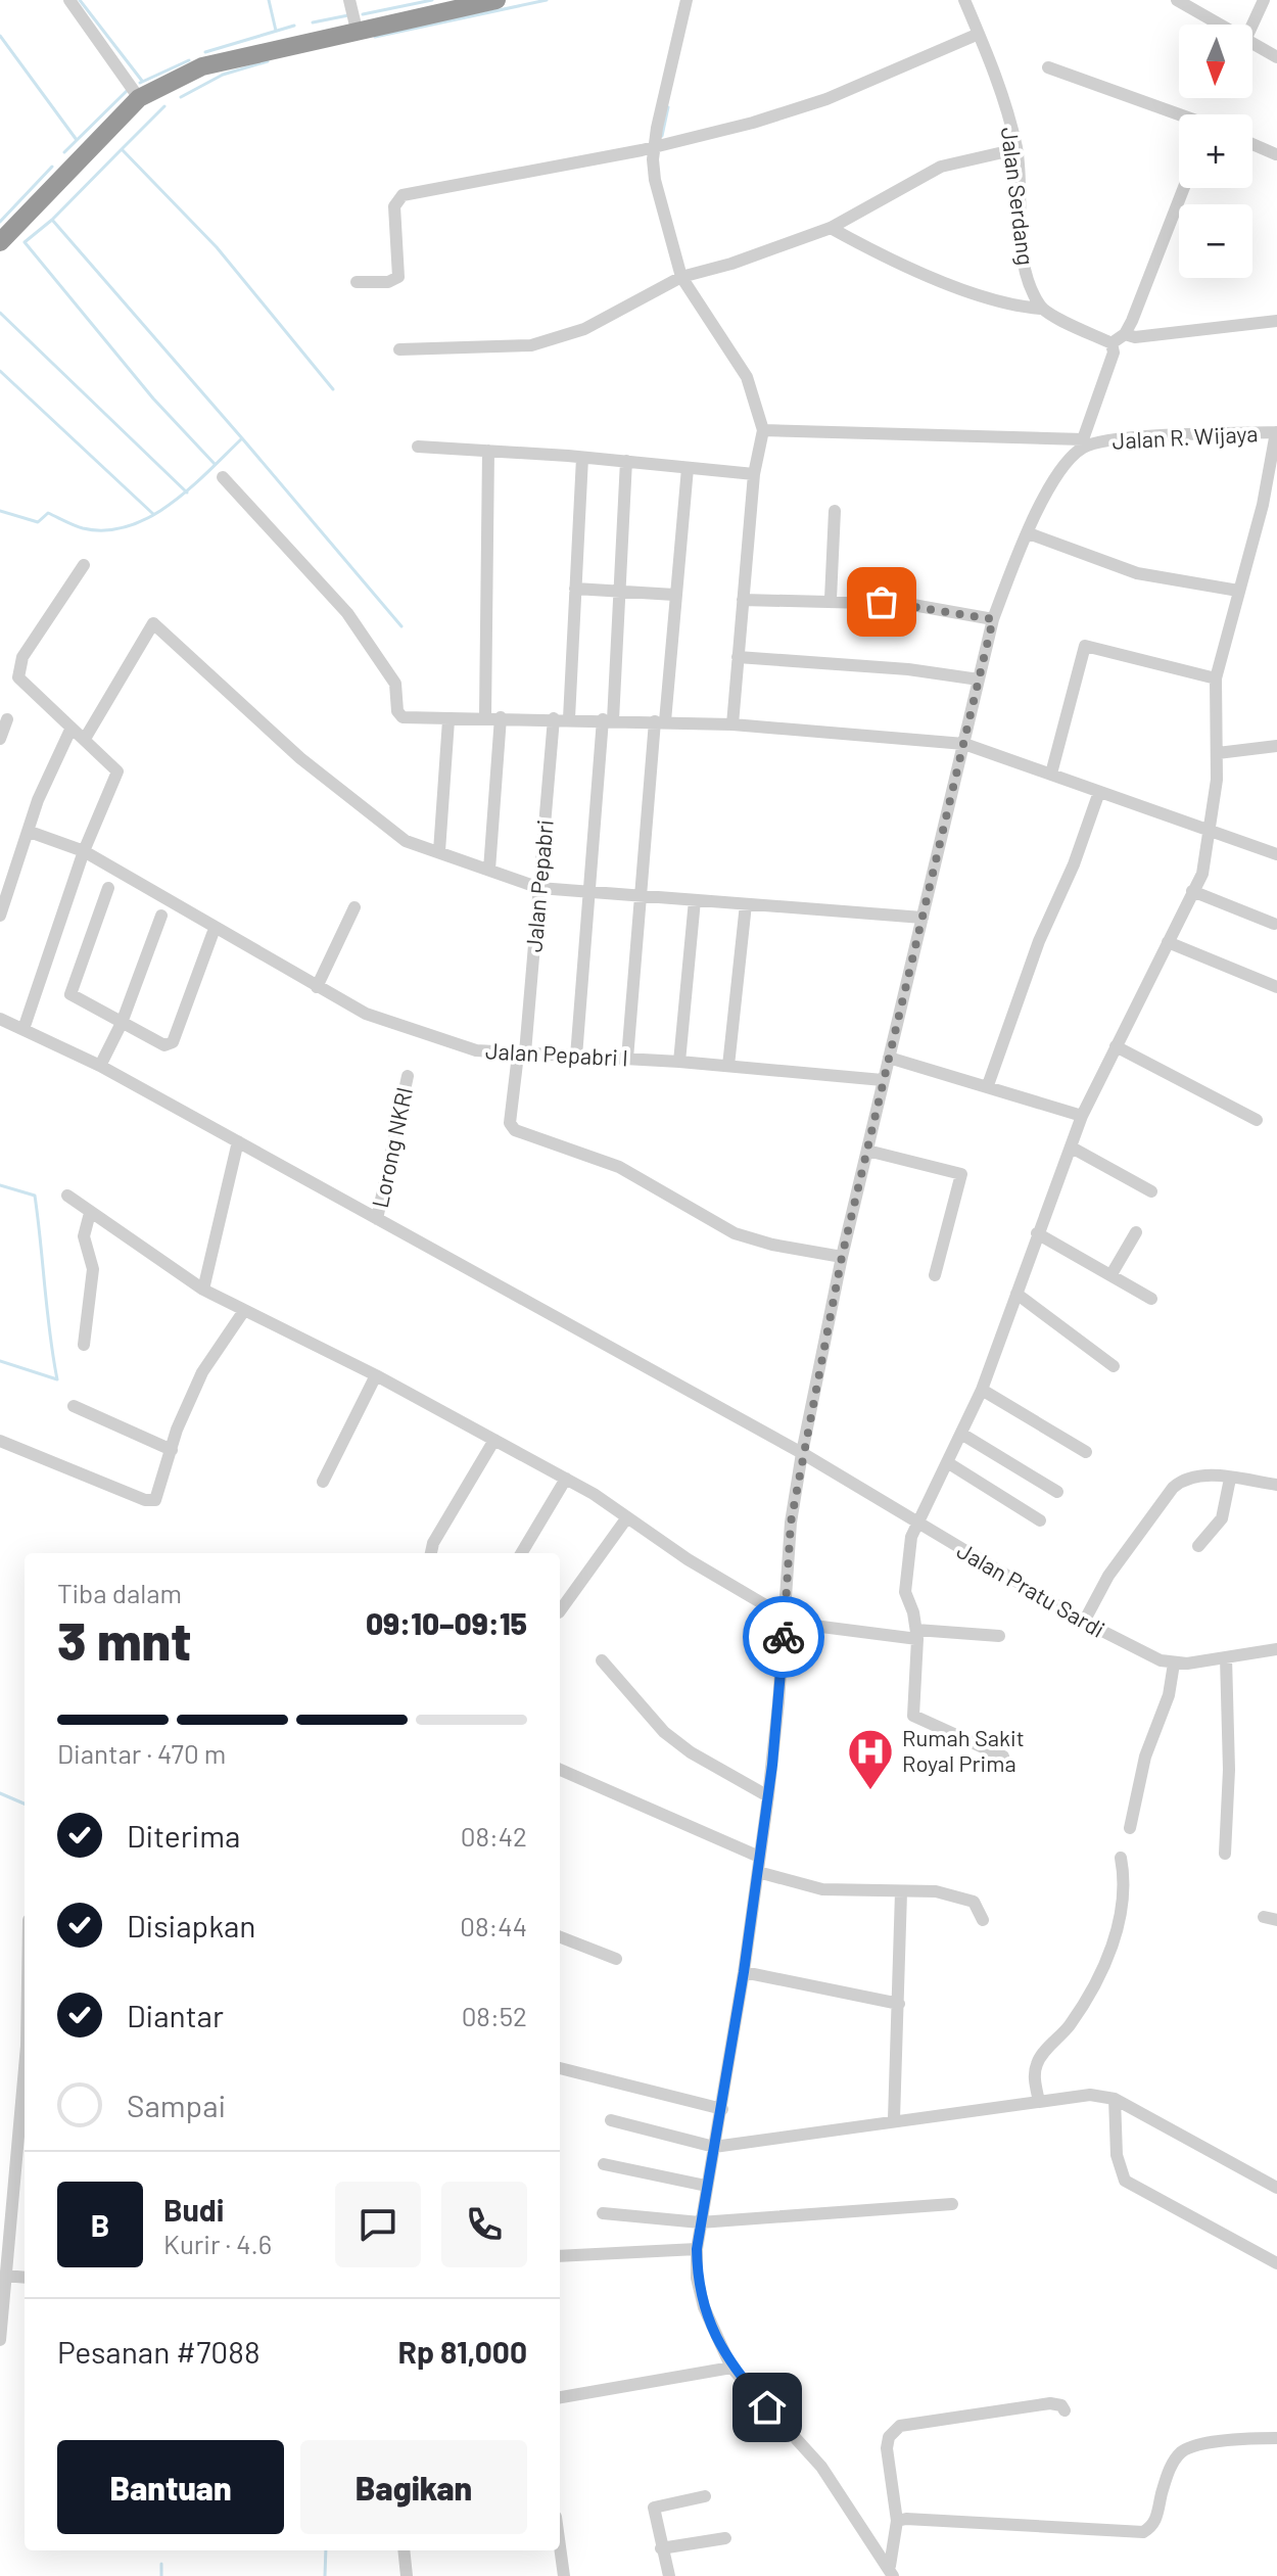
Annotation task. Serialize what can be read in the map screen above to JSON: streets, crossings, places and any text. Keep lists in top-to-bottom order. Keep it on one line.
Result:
{"streets":{"street":["Jalan Serdang","Jalan R. Wijaya","Jalan Pepabri","Jalan Pepabri I","Lorong NKRI","Jalan Pratu Sardi"]},"crossings":[["Jalan R. Wijaya","Jalan Pepabri"],["Jalan R. Wijaya","Jalan Pepabri I"],["Jalan R. Wijaya","Jalan Pratu Sardi"],["Jalan Pepabri","Jalan Pepabri I"],["Lorong NKRI","Jalan Pratu Sardi"]],"places":{"hospital":["Rumah Sakit Royal Prima"]},"north":"bottom","page":{"map_buttons":["+","−"],"heading":["3 mnt","Tiba dalam","09:10–09:15"],"panel":["Budi","Kurir · 4.6","Pesanan #7088","Rp 81,000"],"bar":"Diantar · 470 m","list":[["Diterima","08:42"],["Disiapkan","08:44"],["Diantar","08:52"],"Sampai"],"round":"B","buttons":["Bantuan","Bagikan"]}}
